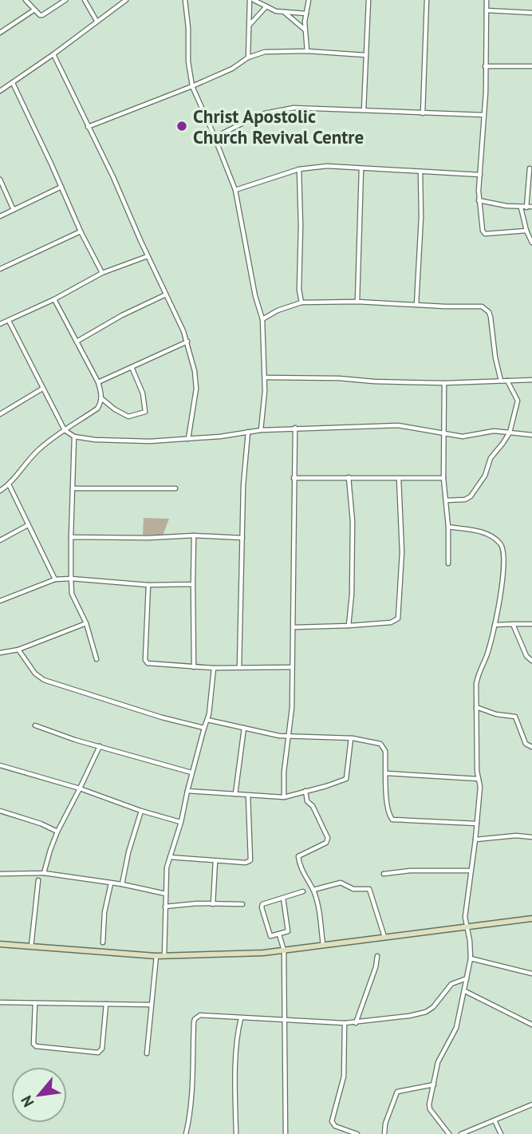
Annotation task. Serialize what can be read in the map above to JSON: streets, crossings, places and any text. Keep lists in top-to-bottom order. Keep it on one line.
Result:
{"places":["Christ Apostolic Church Revival Centre"],"north":"bottom left"}
